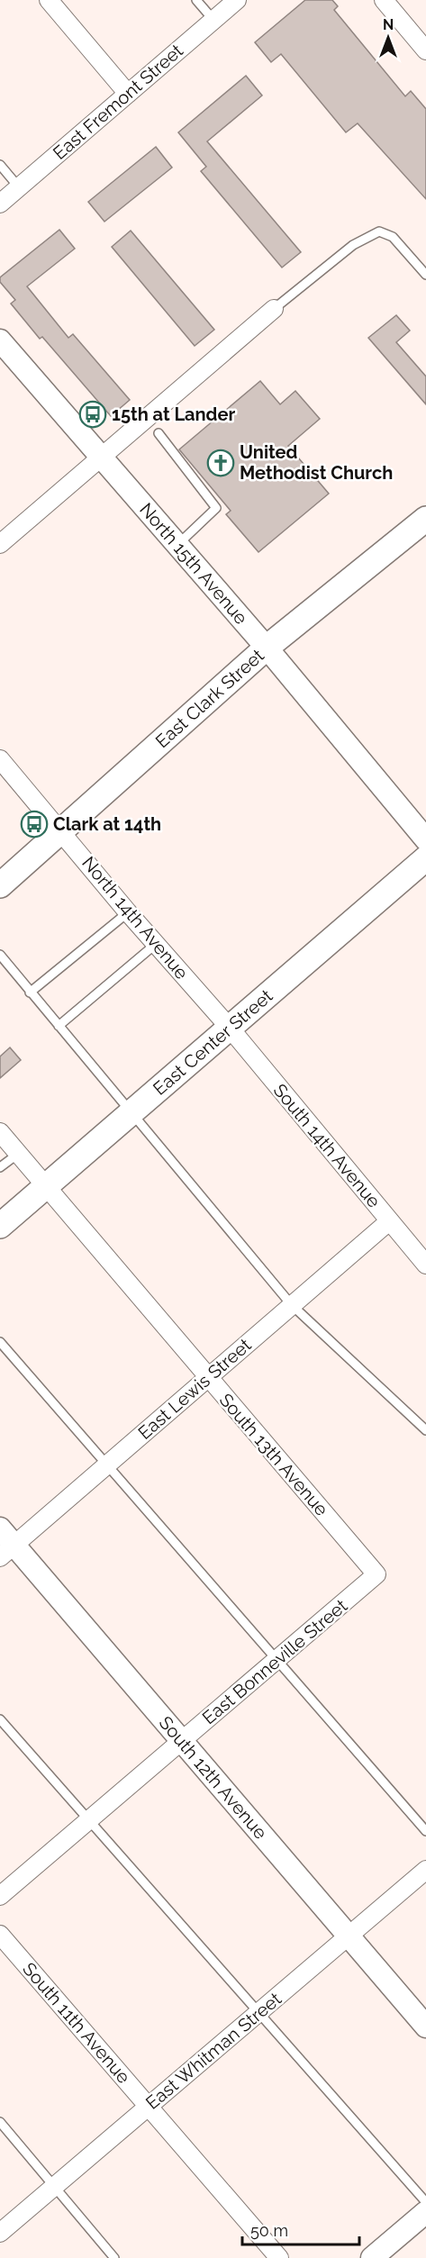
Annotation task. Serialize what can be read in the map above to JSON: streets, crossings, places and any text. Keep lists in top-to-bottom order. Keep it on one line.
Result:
{"streets":{"main road":["East Clark Street","East Center Street"],"street":["East Fremont Street","North 15th Avenue","North 14th Avenue","South 14th Avenue","East Lewis Street","South 13th Avenue","East Bonneville Street","South 12th Avenue","South 11th Avenue","East Whitman Street"]},"crossings":[["North 15th Avenue","East Clark Street"],["East Clark Street","North 14th Avenue"],["North 14th Avenue","East Center Street"],["North 14th Avenue","South 14th Avenue"],["East Center Street","South 14th Avenue"],["East Center Street","South 13th Avenue"],["South 14th Avenue","East Lewis Street"],["East Lewis Street","South 13th Avenue"],["East Lewis Street","South 12th Avenue"],["South 13th Avenue","East Bonneville Street"],["East Bonneville Street","South 12th Avenue"],["South 12th Avenue","East Whitman Street"],["South 11th Avenue","East Whitman Street"]],"places":{"bus stop":["15th at Lander","Clark at 14th"],"church":["United Methodist Church"]},"scale_bar":"50 m","north":"top"}
